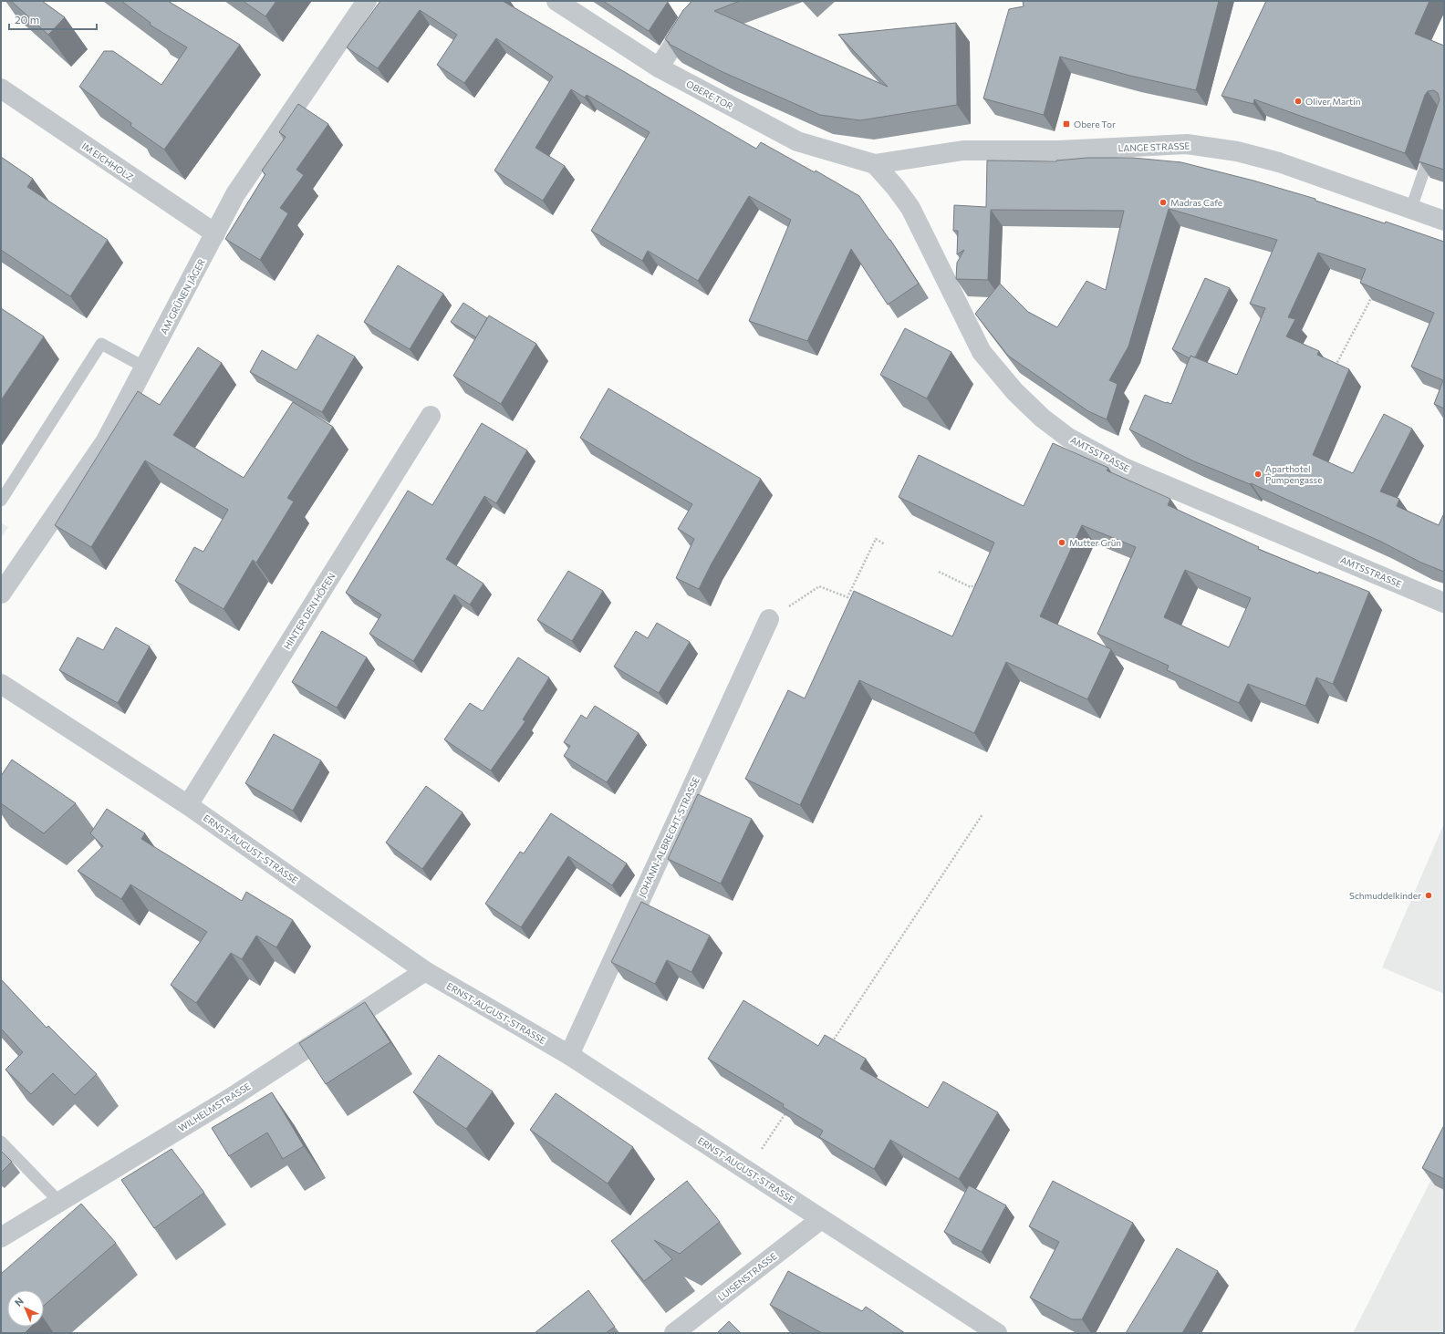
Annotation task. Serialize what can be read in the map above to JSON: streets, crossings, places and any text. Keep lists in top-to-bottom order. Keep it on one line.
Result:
{"streets":{"street":["OBERE TOR","LANGE STRASSE","IM EICHHOLZ","AM GRÜNEN JÄGER","AMTSSTRASSE","HINTER DEN HÖFEN","JOHANN-ALBRECHT-STRASSE","ERNST-AUGUST-STRASSE","WILHELMSTRASSE","LUISENSTRASSE"]},"crossings":[["OBERE TOR","LANGE STRASSE"],["OBERE TOR","AMTSSTRASSE"],["LANGE STRASSE","AMTSSTRASSE"],["IM EICHHOLZ","AM GRÜNEN JÄGER"],["HINTER DEN HÖFEN","ERNST-AUGUST-STRASSE"],["JOHANN-ALBRECHT-STRASSE","ERNST-AUGUST-STRASSE"],["ERNST-AUGUST-STRASSE","WILHELMSTRASSE"],["ERNST-AUGUST-STRASSE","LUISENSTRASSE"]],"places":{"other":["Oliver Martin","Madras Cafe","Aparthotel Pumpengasse","Mutter Grün","Schmuddelkinder"],"transit":["Obere Tor"]},"scale_bar":"20 m","north":"top left"}
